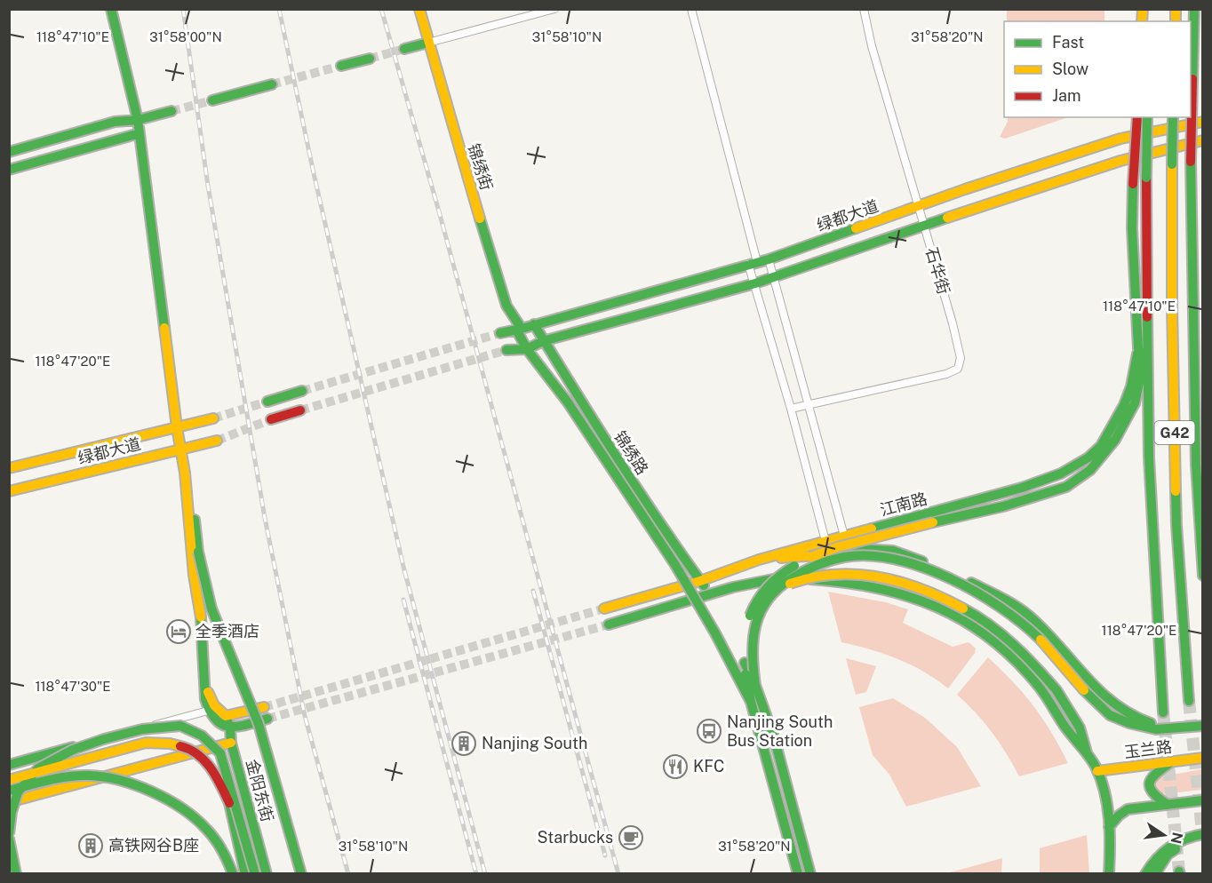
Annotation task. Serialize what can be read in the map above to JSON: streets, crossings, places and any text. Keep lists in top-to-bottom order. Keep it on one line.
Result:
{"streets":{"main road":["锦绣街","绿都大道","G42","锦绣路","江南路","玉兰路","金阳东街"],"street":["石华街"]},"crossings":[["锦绣街","绿都大道"],["绿都大道","石华街"],["绿都大道","锦绣路"],["锦绣路","江南路"]],"places":{"hotel":["全季酒店"],"bus stop":["Nanjing South Bus Station"],"building":["Nanjing South","高铁网谷B座"],"restaurant":["KFC"],"cafe":["Starbucks"]},"legend":["Fast","Slow","Jam"],"north":"right","coordinates":["31°58'00\"N","31°58'10\"N","31°58'20\"N","118°47'10\"E","118°47'20\"E","118°47'30\"E"]}
